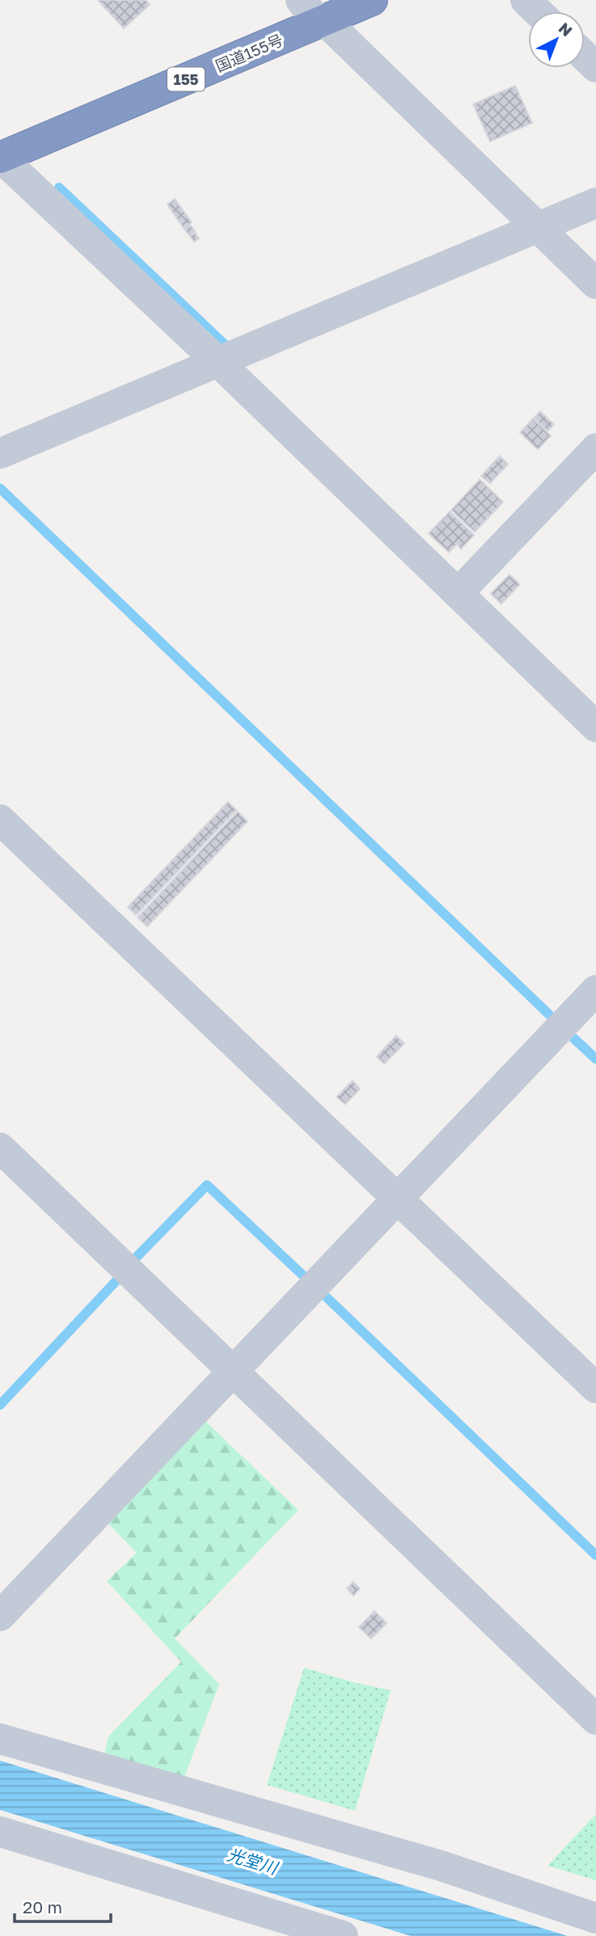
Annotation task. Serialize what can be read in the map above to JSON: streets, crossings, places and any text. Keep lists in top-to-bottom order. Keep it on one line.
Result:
{"streets":{"highway":["国道155号","155"]},"water":["光堂川"],"scale_bar":"20 m","north":"top right"}
